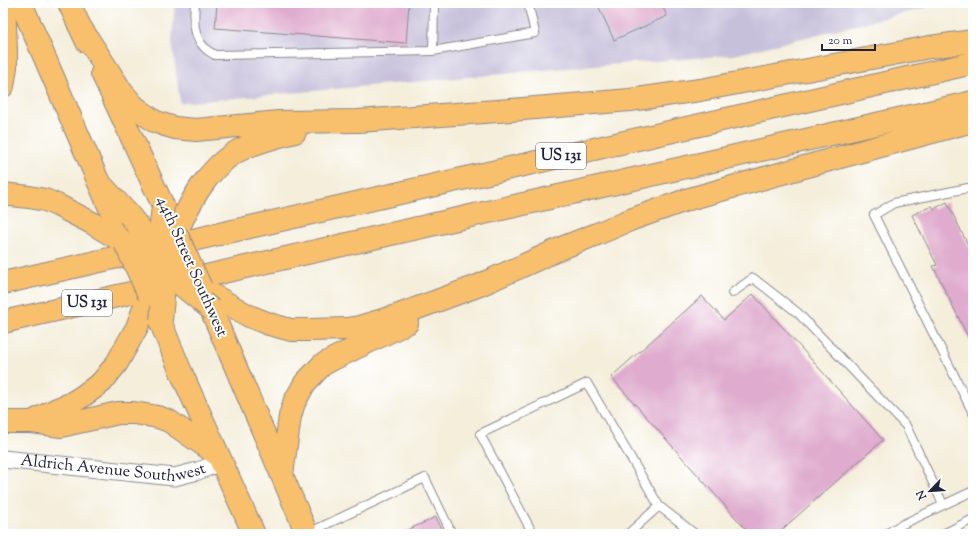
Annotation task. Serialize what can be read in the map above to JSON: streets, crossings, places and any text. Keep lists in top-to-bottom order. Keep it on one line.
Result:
{"streets":{"main road":["US 131","44th Street Southwest"],"street":["Aldrich Avenue Southwest"]},"scale_bar":"20 m","north":"bottom left"}
